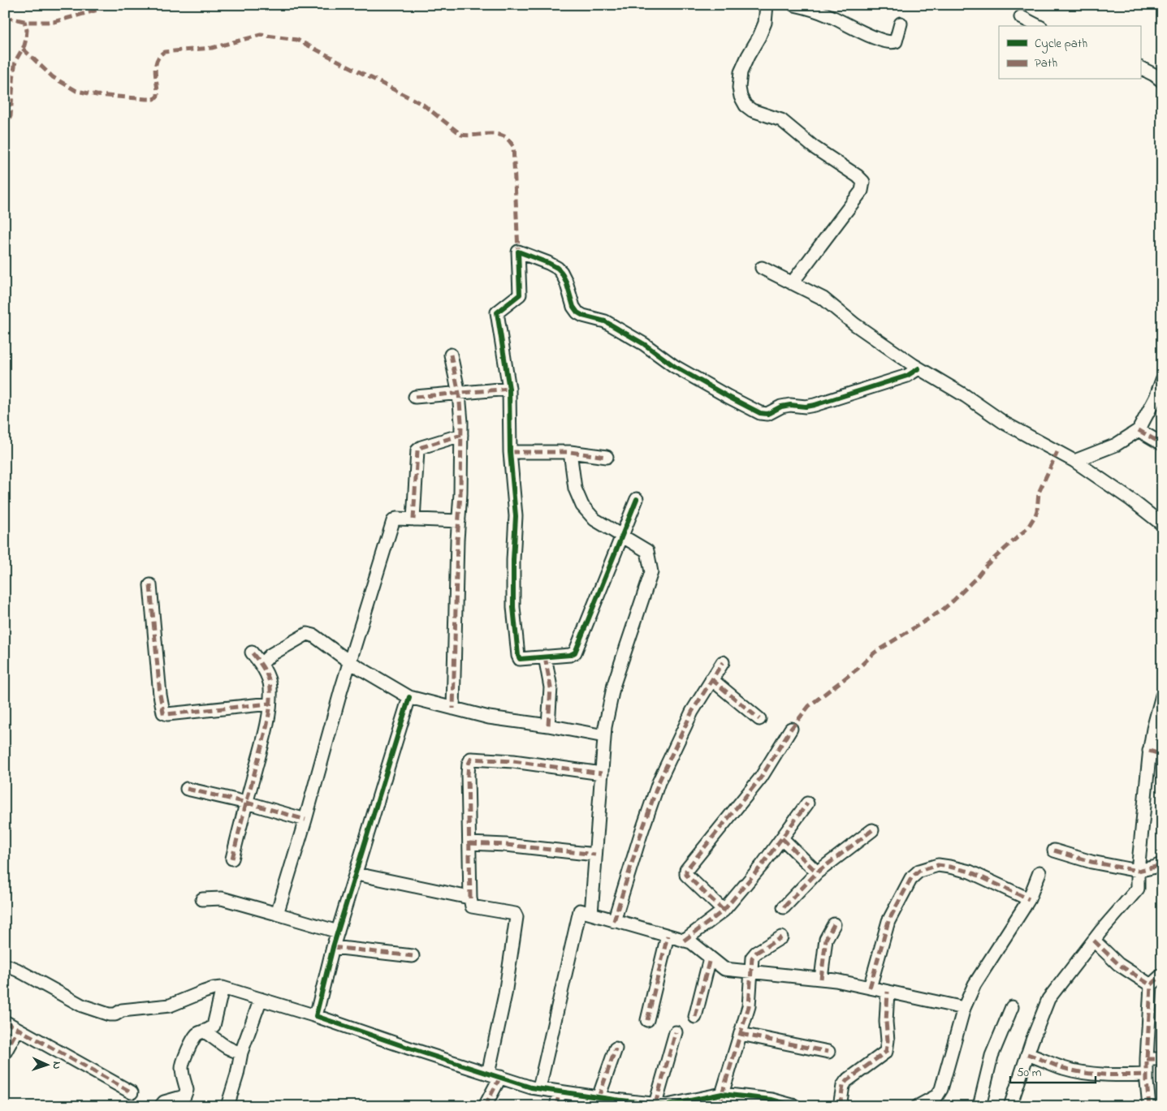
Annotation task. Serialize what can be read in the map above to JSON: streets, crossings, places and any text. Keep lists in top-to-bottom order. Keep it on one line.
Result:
{"legend":["Cycle path","Path"],"scale_bar":"50 m","north":"right"}
